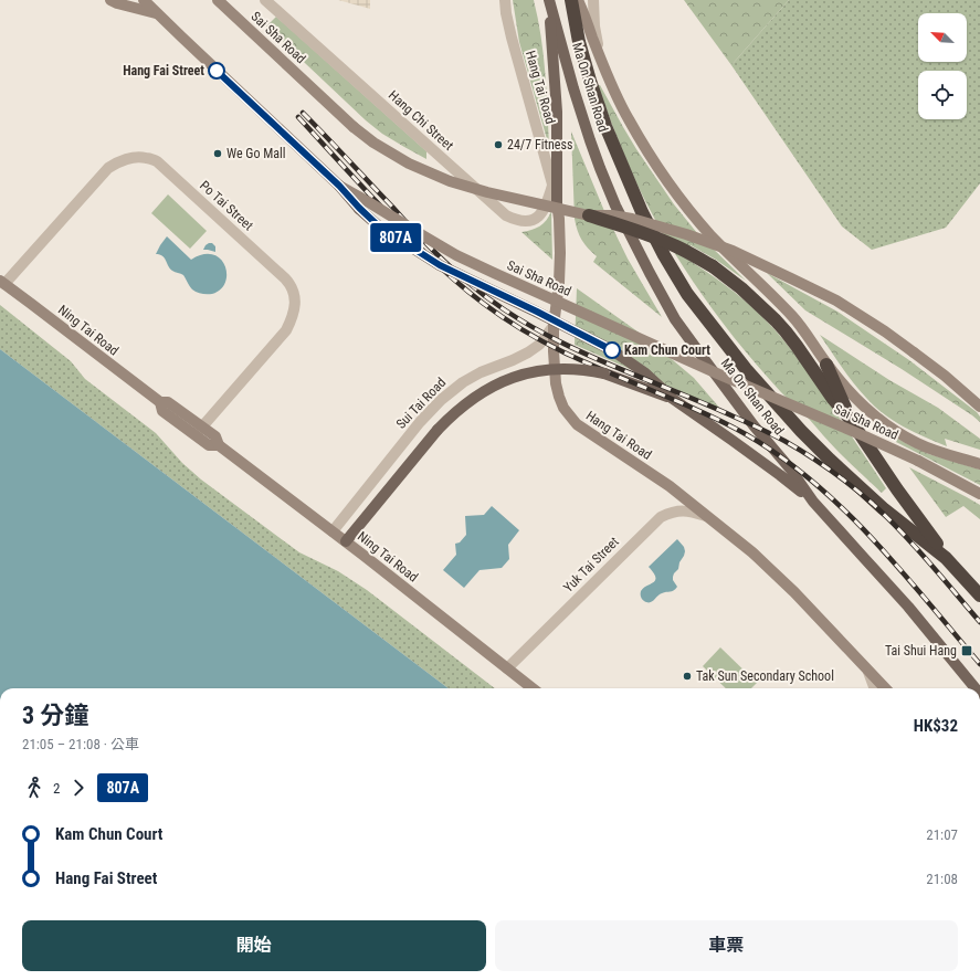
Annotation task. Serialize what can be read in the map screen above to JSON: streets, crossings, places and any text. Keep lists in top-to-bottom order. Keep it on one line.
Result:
{"streets":{"highway":["Ma On Shan Road"],"main road":["Sai Sha Road","Hang Tai Road","Ning Tai Road"],"street":["Hang Chi Street","Po Tai Street","Sui Tai Road","Yuk Tai Street"]},"crossings":[["Hang Tai Road","Hang Chi Street"],["Hang Tai Road","Sui Tai Road"],["Hang Tai Road","Yuk Tai Street"],["Po Tai Street","Ning Tai Road"],["Ning Tai Road","Sui Tai Road"],["Ning Tai Road","Yuk Tai Street"]],"places":{"other":["Hang Fai Street","24/7 Fitness","We Go Mall","Kam Chun Court","Tak Sun Secondary School"],"transit":["Tai Shui Hang"]},"lines":["bus line 807A"],"north":"top left","page":{"on_map":"807A","heading":["3 分鐘","21:05 – 21:08 · 公車","HK$32"],"legs":["2","807A"],"list":[{"name":"Kam Chun Court","value":"21:07"},{"name":"Hang Fai Street","value":"21:08"}],"buttons":["開始","車票"]}}
